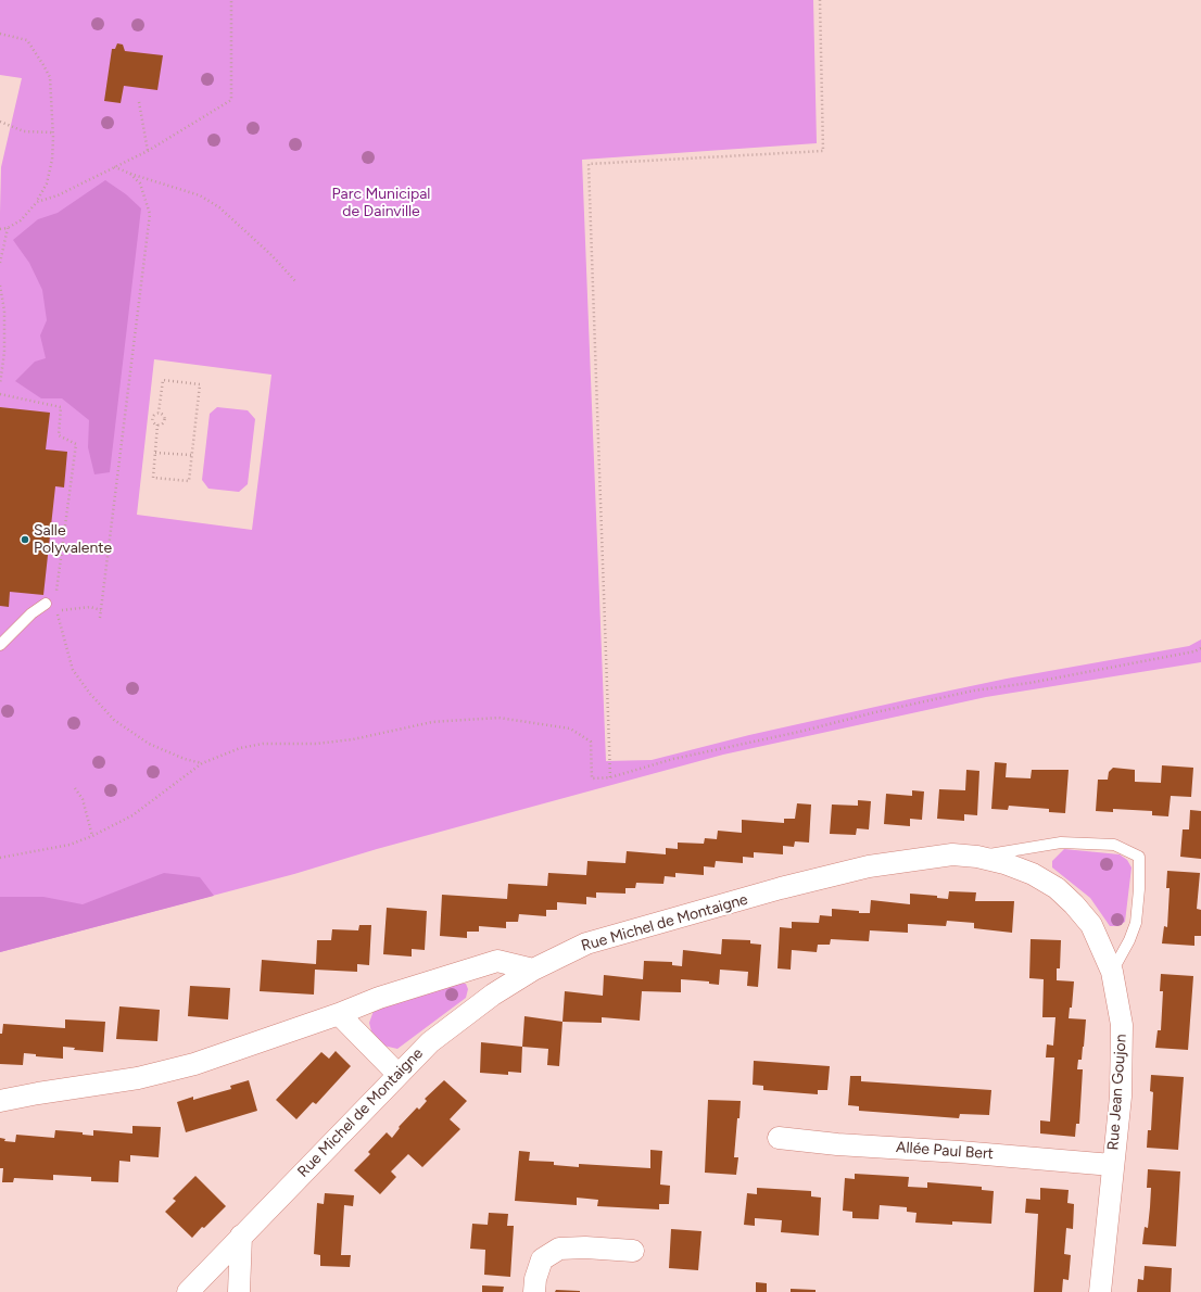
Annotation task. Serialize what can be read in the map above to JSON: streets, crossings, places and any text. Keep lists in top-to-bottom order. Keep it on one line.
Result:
{"streets":{"street":["Rue Michel de Montaigne","Rue Jean Goujon","Allée Paul Bert"]},"crossings":[["Rue Michel de Montaigne","Rue Jean Goujon"],["Rue Jean Goujon","Allée Paul Bert"]],"parks":["Parc Municipal de Dainville"],"places":["Salle Polyvalente"]}
